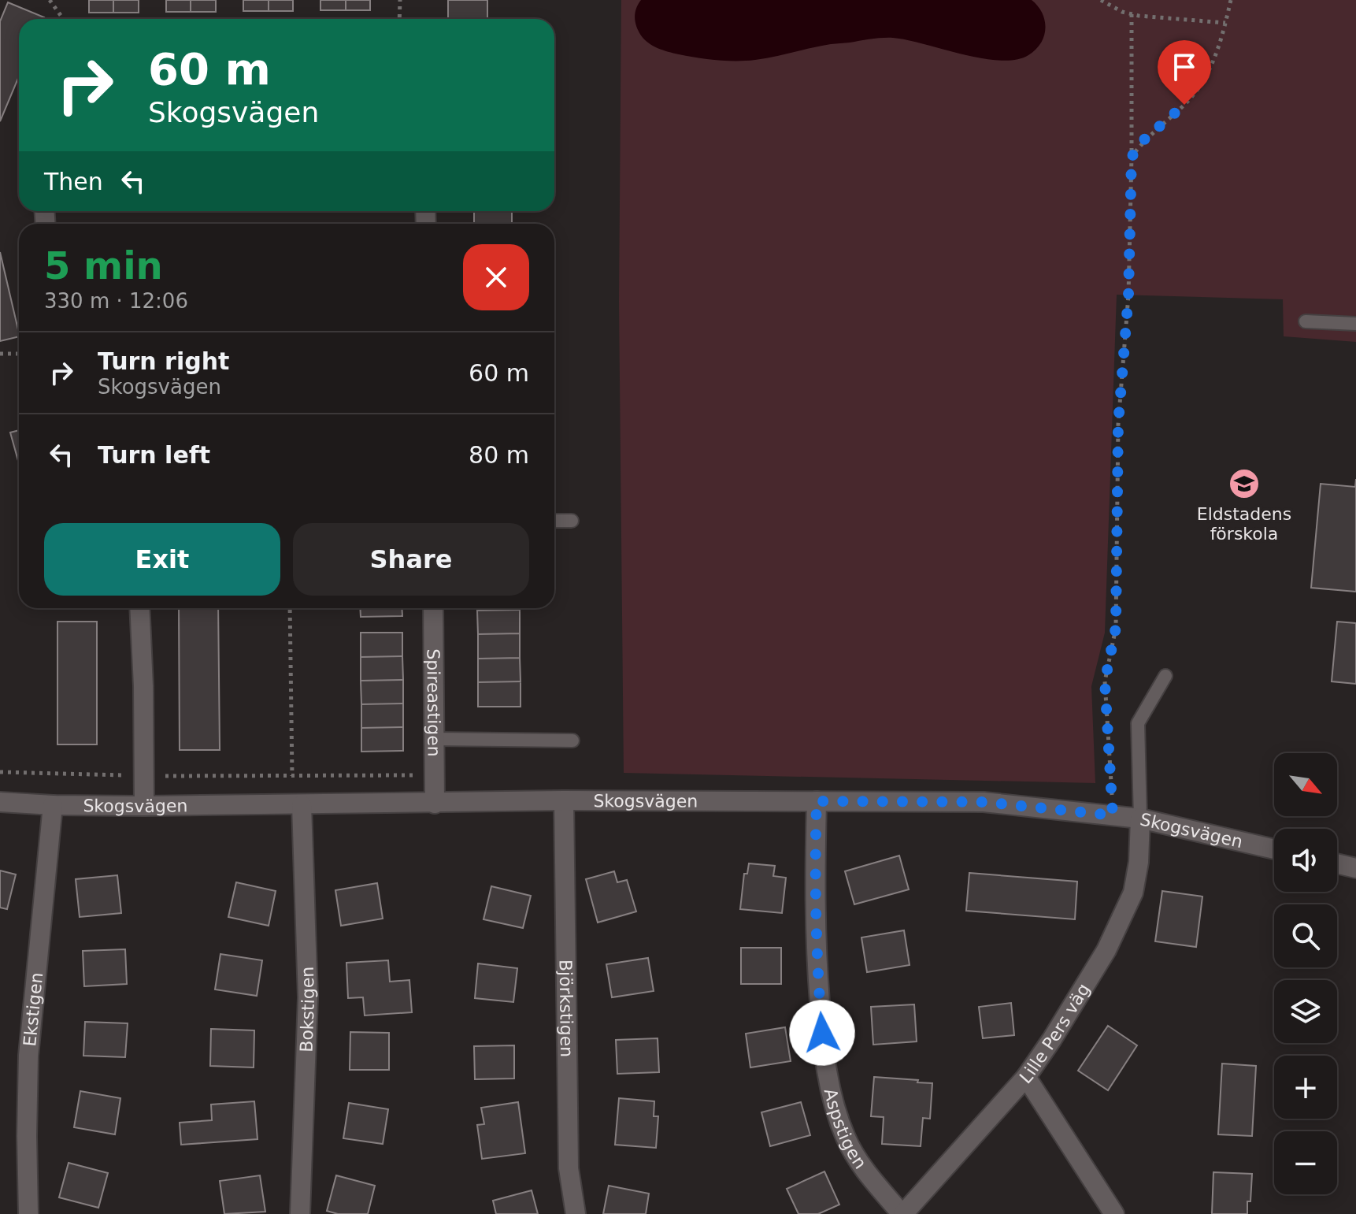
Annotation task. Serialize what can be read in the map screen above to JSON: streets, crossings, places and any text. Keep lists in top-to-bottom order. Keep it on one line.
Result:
{"streets":{"street":["Spireastigen","Skogsvägen","Björkstigen","Ekstigen","Bokstigen","Lille Pers väg","Aspstigen"]},"crossings":[["Spireastigen","Skogsvägen"],["Skogsvägen","Björkstigen"],["Skogsvägen","Ekstigen"],["Skogsvägen","Bokstigen"],["Skogsvägen","Lille Pers väg"],["Skogsvägen","Aspstigen"],["Lille Pers väg","Aspstigen"]],"places":{"school or university":["Eldstadens förskola"]},"north":"bottom right","page":{"turn":["60 m","Skogsvägen"],"then":"Then","heading":["5 min","330 m · 12:06"],"list":[{"name":"Turn right","note":"Skogsvägen","value":"60 m"},{"name":"Turn left","value":"80 m"}],"buttons":["Exit","Share"],"map_buttons":["+","−"]}}
